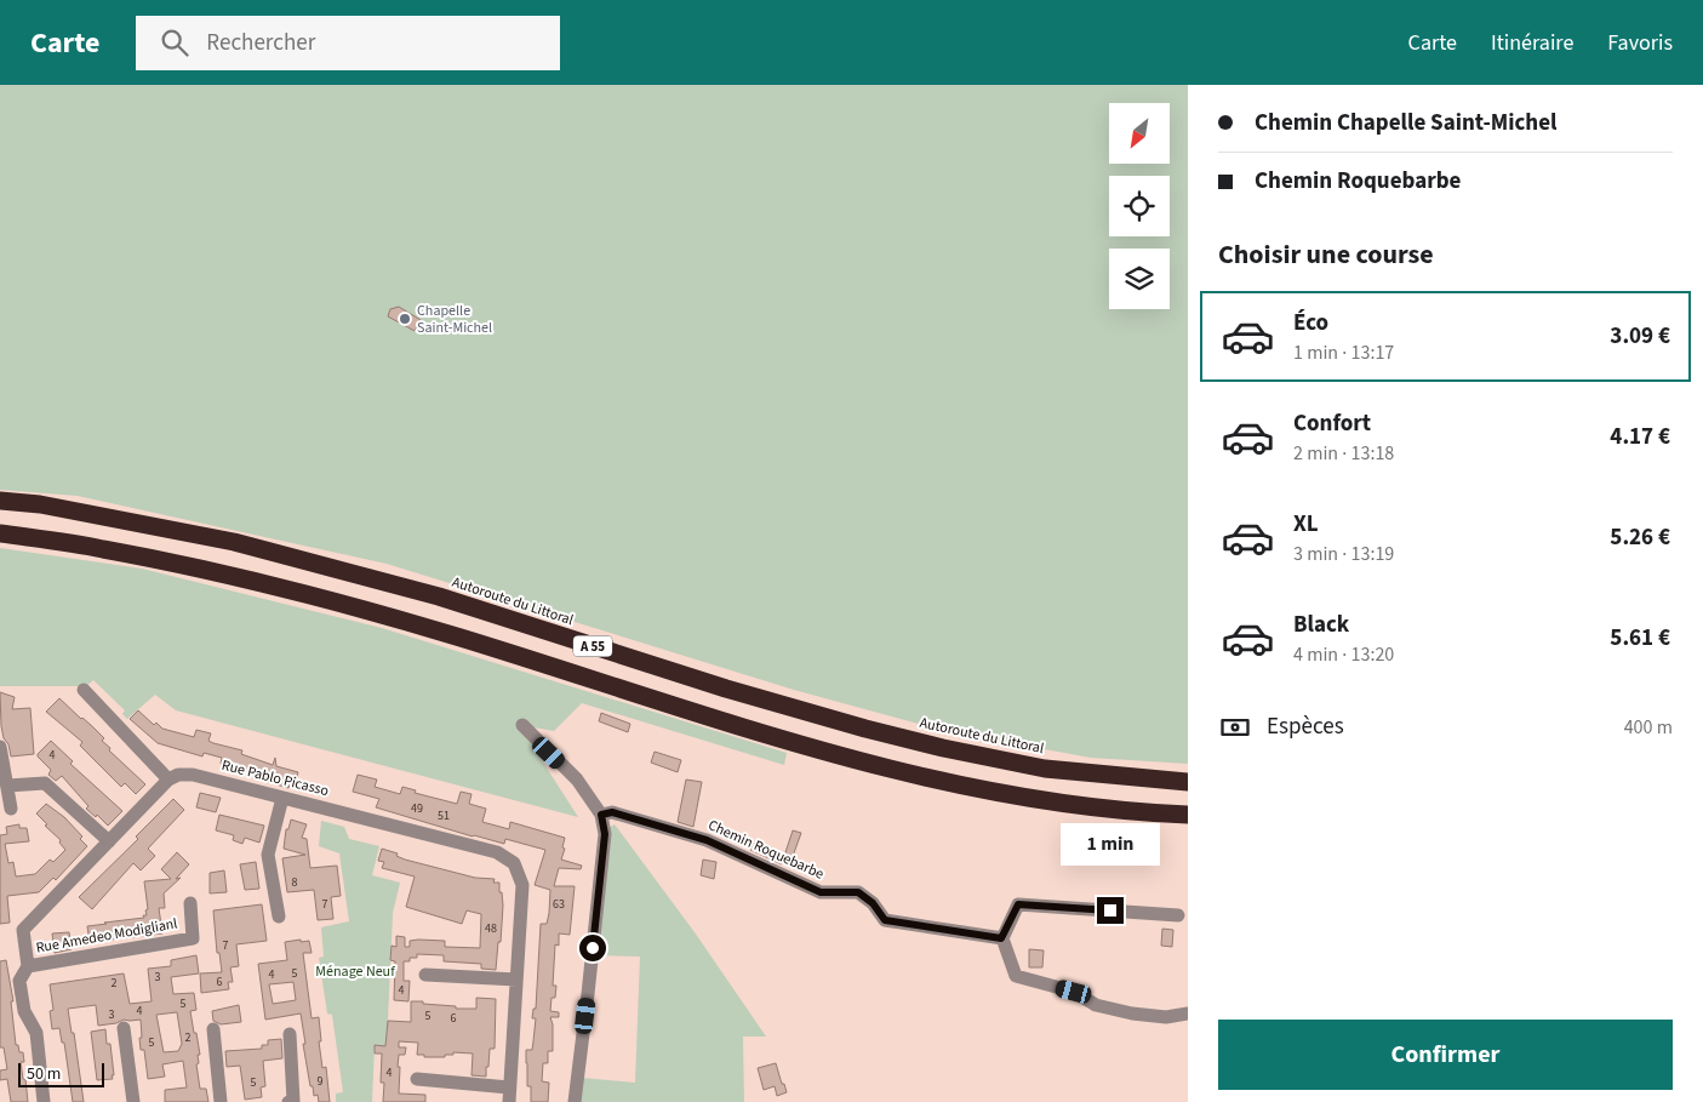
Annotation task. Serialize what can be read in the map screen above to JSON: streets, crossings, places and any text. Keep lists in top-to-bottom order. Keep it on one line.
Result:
{"streets":{"highway":["Autoroute du Littoral","A 55"],"street":["Rue Pablo Picasso","Chemin Roquebarbe","Rue Amedeo Modiglianl"]},"parks":["Ménage Neuf"],"places":["Chapelle Saint-Michel"],"house_numbers":["4","49","51","8","7","63","48","7","5","4","3","6","2","4","5","4","3","5","6","2","5","4","9","5"],"scale_bar":"50 m","north":"bottom left","page":{"header":"Carte","search":"Rechercher","nav":["Carte","Itinéraire","Favoris"],"banner":["Chemin Chapelle Saint-Michel","Chemin Roquebarbe"],"heading":"Choisir une course","list":[{"name":"Éco","note":"1 min · 13:17","value":"3.09 €"},{"name":"Confort","note":"2 min · 13:18","value":"4.17 €"},{"name":"XL","note":"3 min · 13:19","value":"5.26 €"},{"name":"Black","note":"4 min · 13:20","value":"5.61 €"}],"pay":["Espèces","400 m"],"bubble":"1 min","buttons":"Confirmer","scale":"50 m"}}
